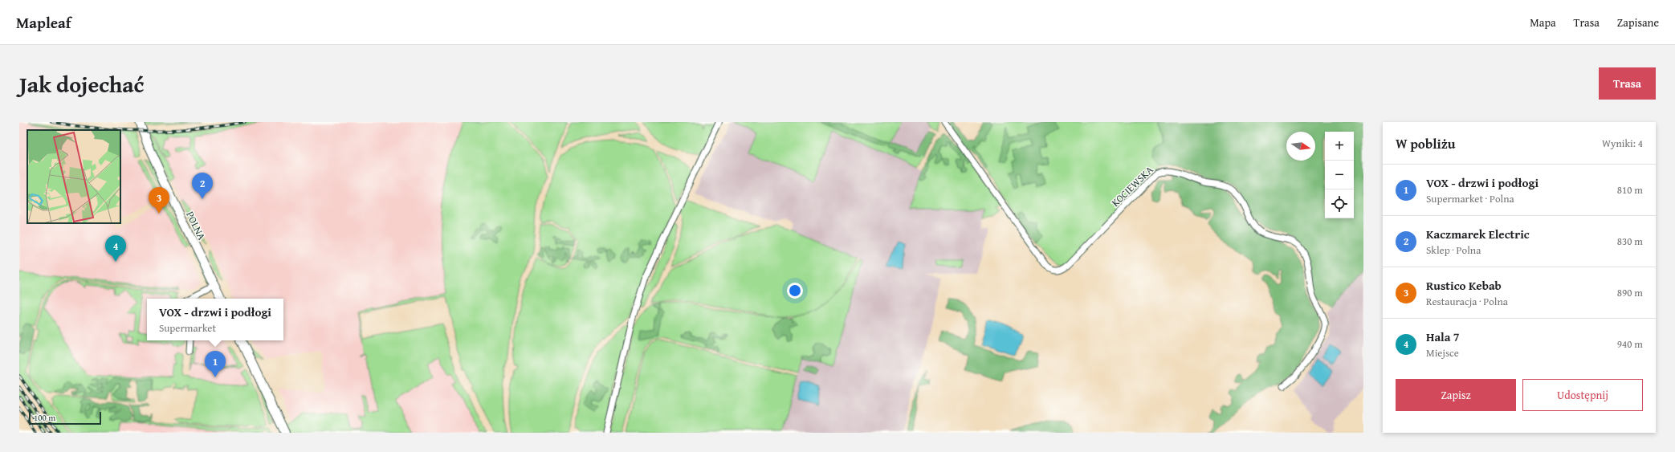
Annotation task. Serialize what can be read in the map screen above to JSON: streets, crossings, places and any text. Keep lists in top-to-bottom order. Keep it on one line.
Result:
{"streets":{"street":["KOCIEWSKA","POLNA"]},"scale_bar":"100 m","north":"right","page":{"header":"Mapleaf","nav":["Mapa","Trasa","Zapisane"],"title":"Jak dojechać","buttons":["Trasa",["Zapisz","Udostępnij"]],"heading":["W pobliżu","Wyniki: 4"],"map_buttons":["+","−"],"list":[{"mark":"1","name":"VOX - drzwi i podłogi","note":"Supermarket · Polna","value":"810 m"},{"mark":"2","name":"Kaczmarek Electric","note":"Sklep · Polna","value":"830 m"},{"mark":"3","name":"Rustico Kebab","note":"Restauracja · Polna","value":"890 m"},{"mark":"4","name":"Hala 7","note":"Miejsce","value":"940 m"}],"pins":["2","3","4","1"],"popup":["VOX - drzwi i podłogi","Supermarket"],"scale":"100 m"}}
